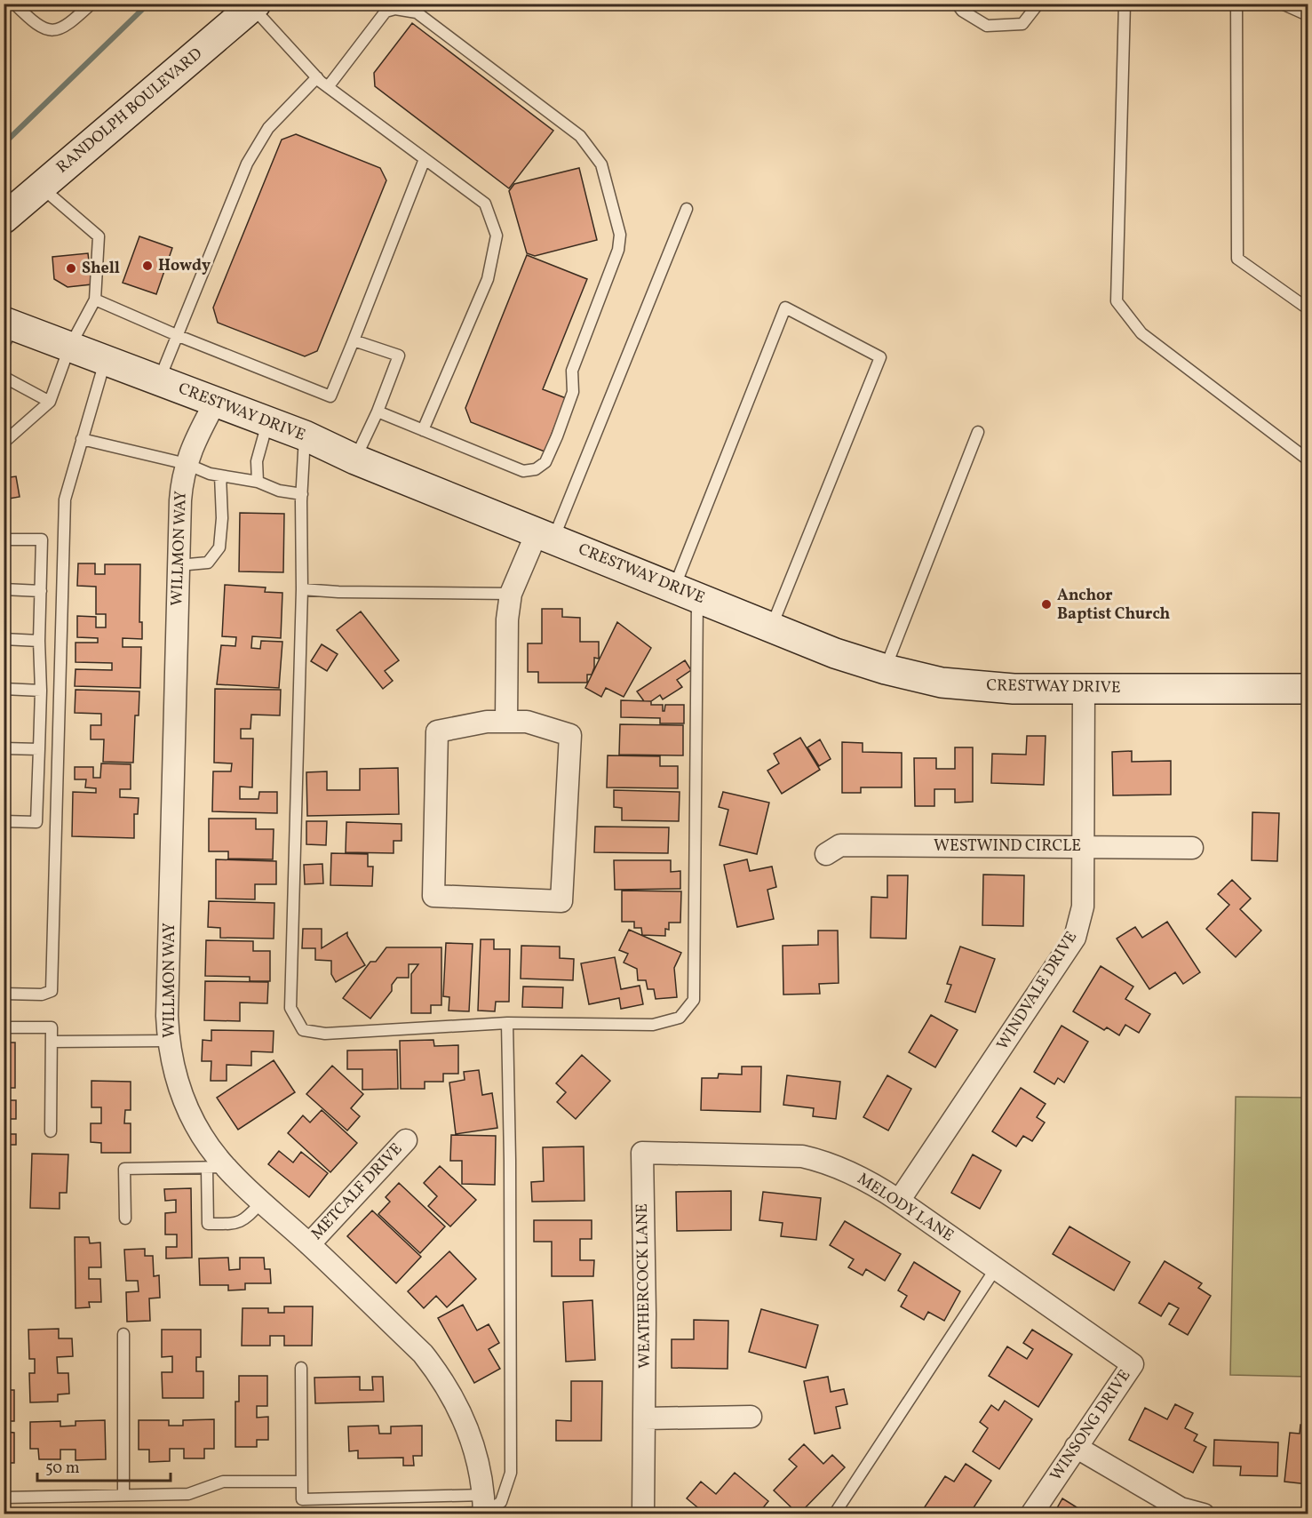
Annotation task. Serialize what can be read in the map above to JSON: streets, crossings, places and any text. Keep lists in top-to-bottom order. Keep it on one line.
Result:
{"streets":{"main road":["RANDOLPH BOULEVARD","CRESTWAY DRIVE"],"street":["WILLMON WAY","WESTWIND CIRCLE","WINDVALE DRIVE","METCALF DRIVE","MELODY LANE","WEATHERCOCK LANE","WINSONG DRIVE"]},"crossings":[["CRESTWAY DRIVE","WILLMON WAY"],["CRESTWAY DRIVE","WINDVALE DRIVE"],["WILLMON WAY","METCALF DRIVE"],["WESTWIND CIRCLE","WINDVALE DRIVE"],["WINDVALE DRIVE","MELODY LANE"],["MELODY LANE","WEATHERCOCK LANE"],["MELODY LANE","WINSONG DRIVE"]],"places":["Howdy","Shell","Anchor Baptist Church"],"scale_bar":"50 m"}
